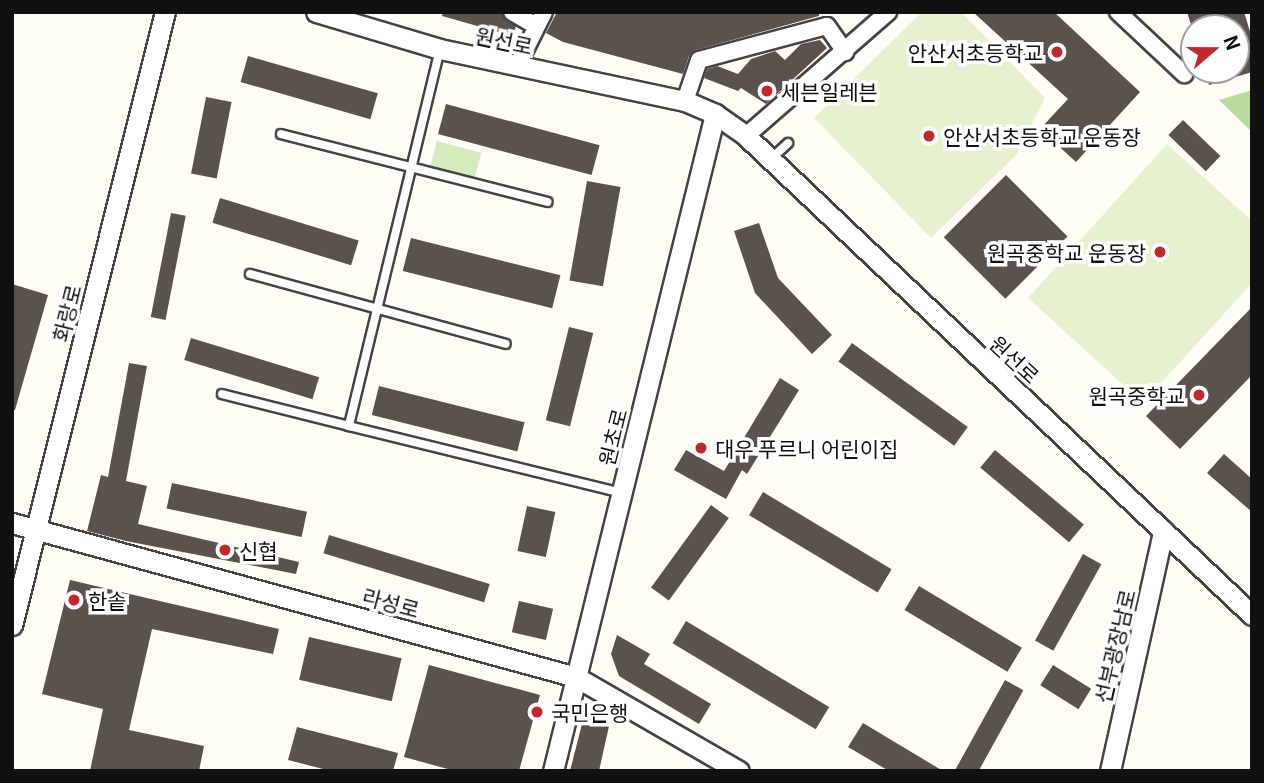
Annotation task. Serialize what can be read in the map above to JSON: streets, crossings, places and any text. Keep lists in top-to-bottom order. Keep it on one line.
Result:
{"streets":{"street":["원선로","화랑로","원초로","라성로","선부광장남로"]},"crossings":[["원선로","원초로"],["원선로","선부광장남로"],["화랑로","라성로"],["원초로","라성로"]],"places":["안산서초등학교","세븐일레븐","안산서초등학교 운동장","원곡중학교 운동장","원곡중학교","대우 푸르니 어린이집","신협","한솥","국민은행"],"north":"right"}
